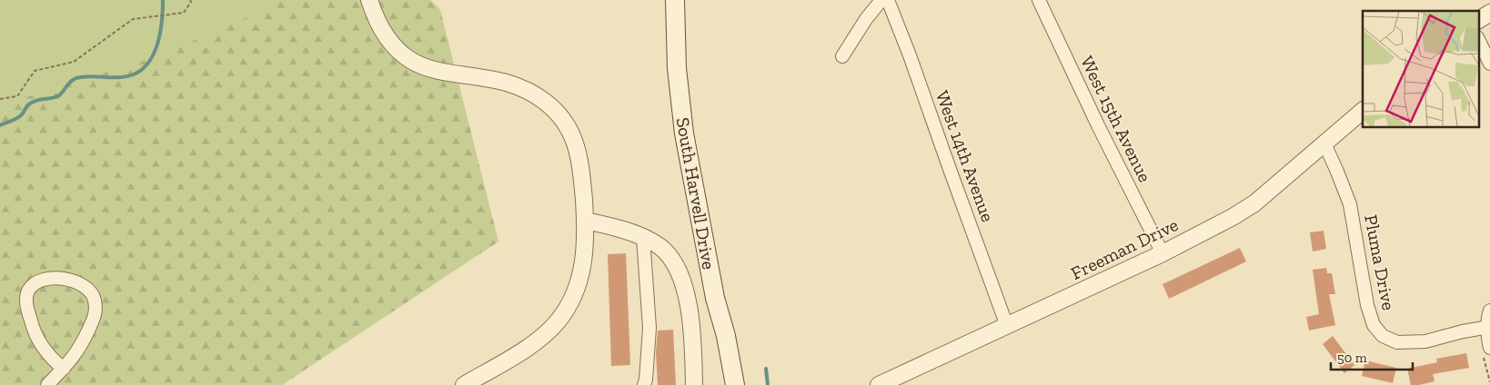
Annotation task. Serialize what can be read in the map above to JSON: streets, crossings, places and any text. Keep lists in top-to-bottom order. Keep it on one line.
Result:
{"streets":{"main road":["South Harvell Drive"],"street":["West 15th Avenue","West 14th Avenue","Freeman Drive","Pluma Drive"]},"crossings":[["West 15th Avenue","Freeman Drive"],["West 14th Avenue","Freeman Drive"],["Freeman Drive","Pluma Drive"]],"scale_bar":"50 m"}
